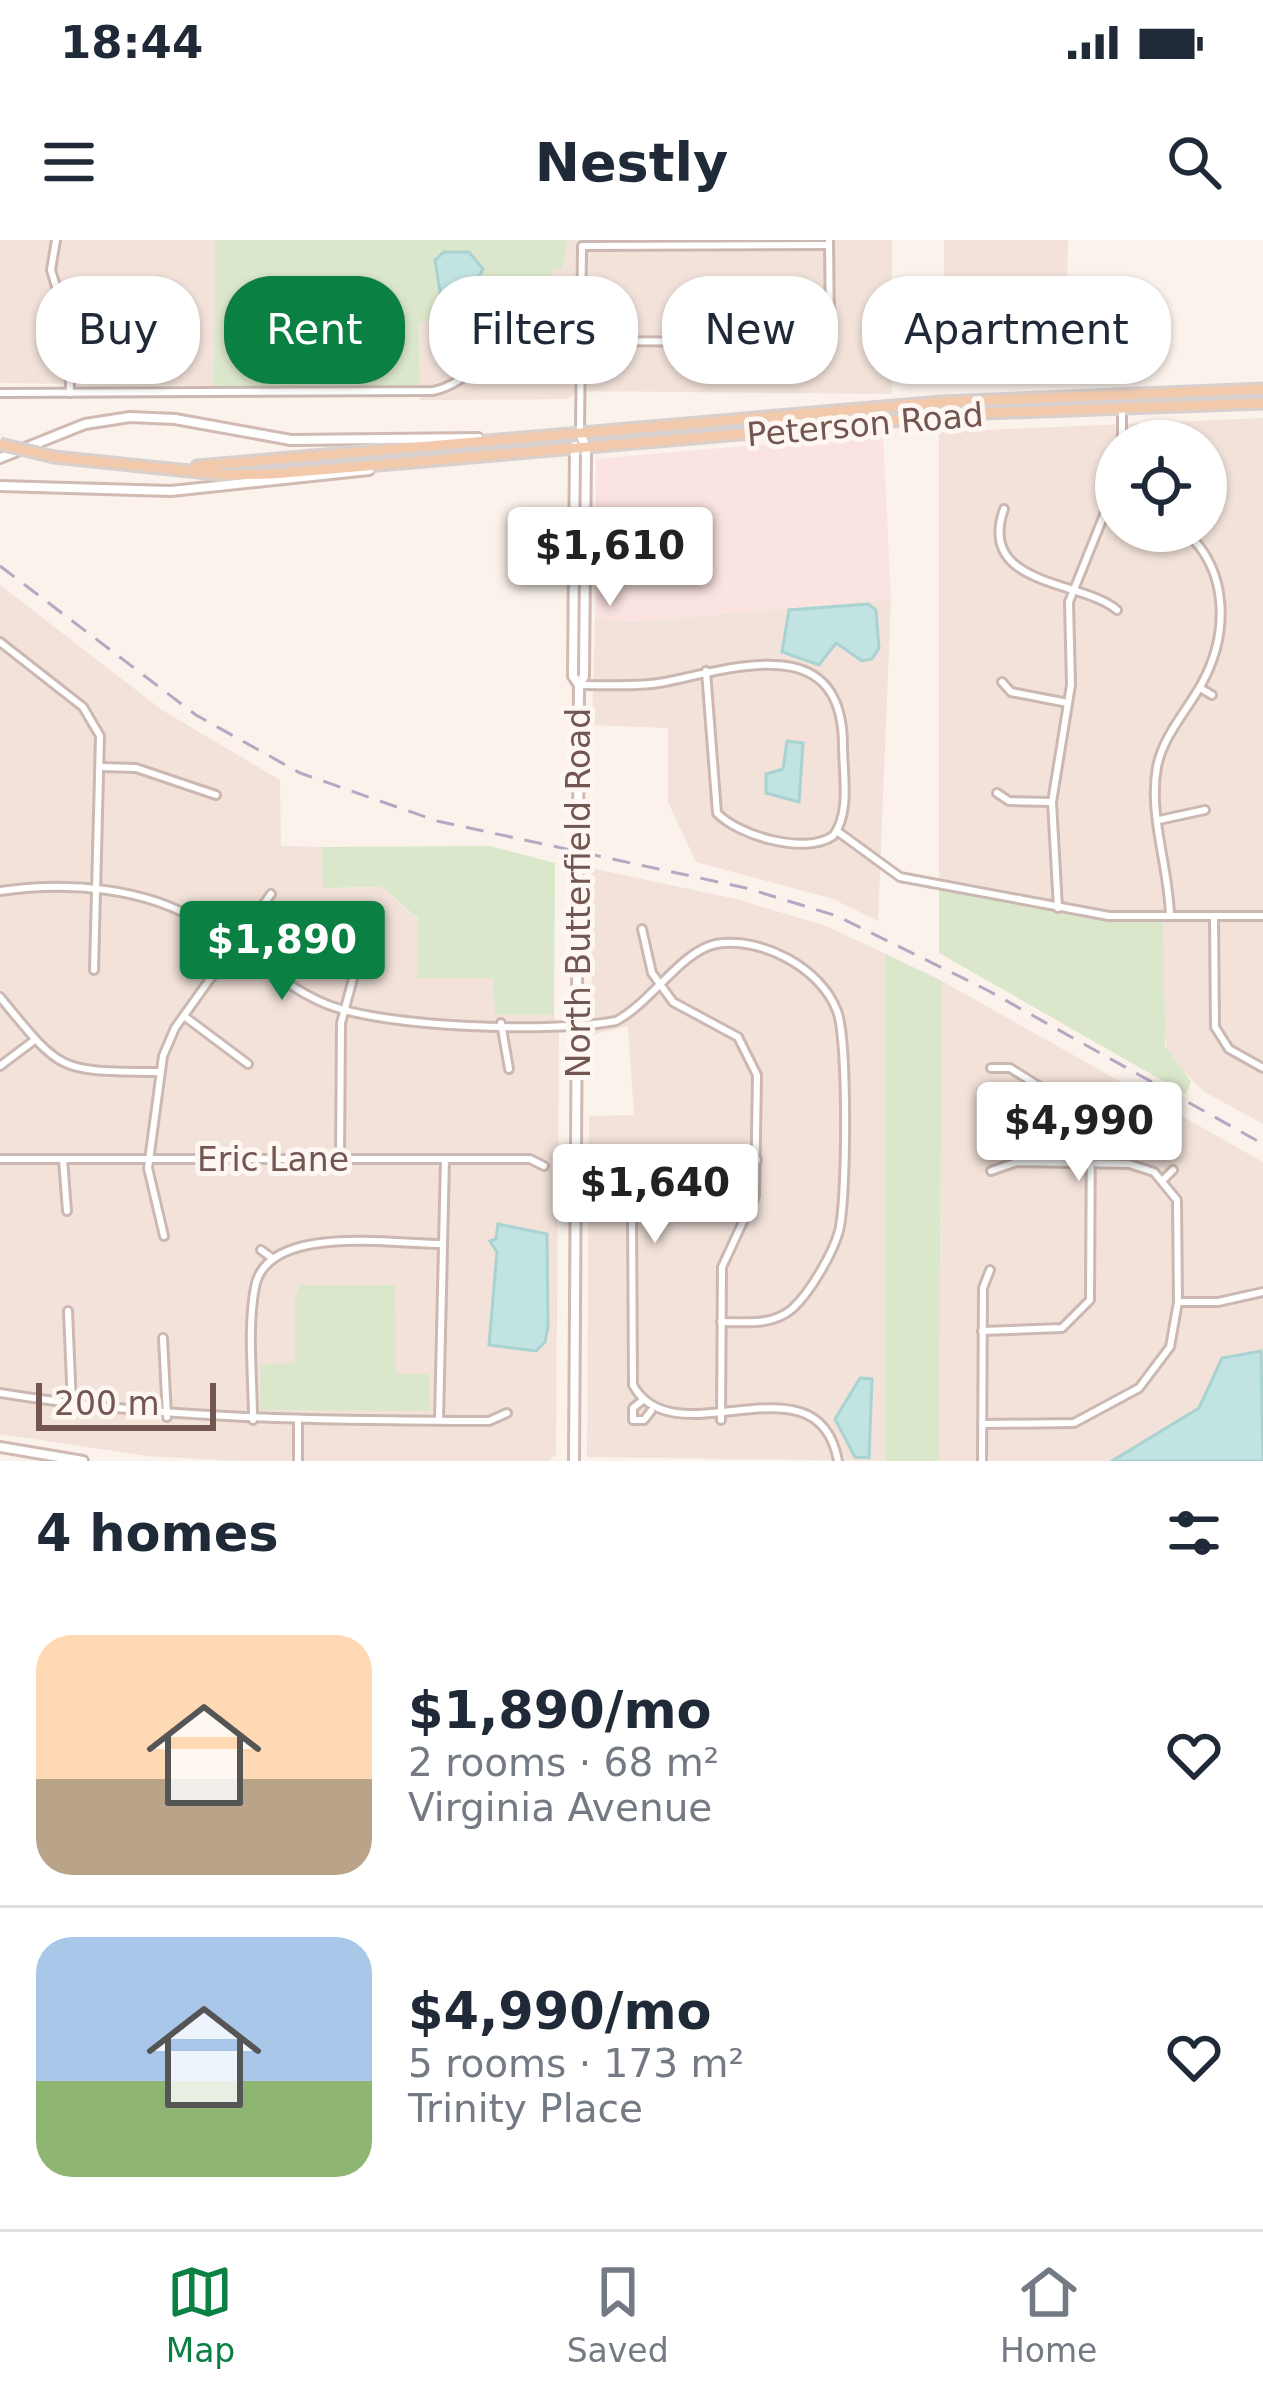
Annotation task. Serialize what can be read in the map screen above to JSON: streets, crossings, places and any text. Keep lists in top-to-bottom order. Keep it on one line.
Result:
{"streets":{"main road":["Peterson Road","North Butterfield Road"],"street":["Eric Lane"]},"crossings":[["Peterson Road","North Butterfield Road"]],"scale_bar":"200 m","page":{"status":"18:44","header":"Nestly","chip":["Buy","Rent","Filters","New","Apartment"],"price":["$1,610","$1,890","$4,990","$1,640"],"scale":"200 m","heading":"4 homes","list":[{"name":"$1,890/mo","note":"2 rooms · 68 m² · Virginia Avenue"},{"name":"$4,990/mo","note":"5 rooms · 173 m² · Trinity Place"}],"tabs":["Map","Saved","Home"]}}
